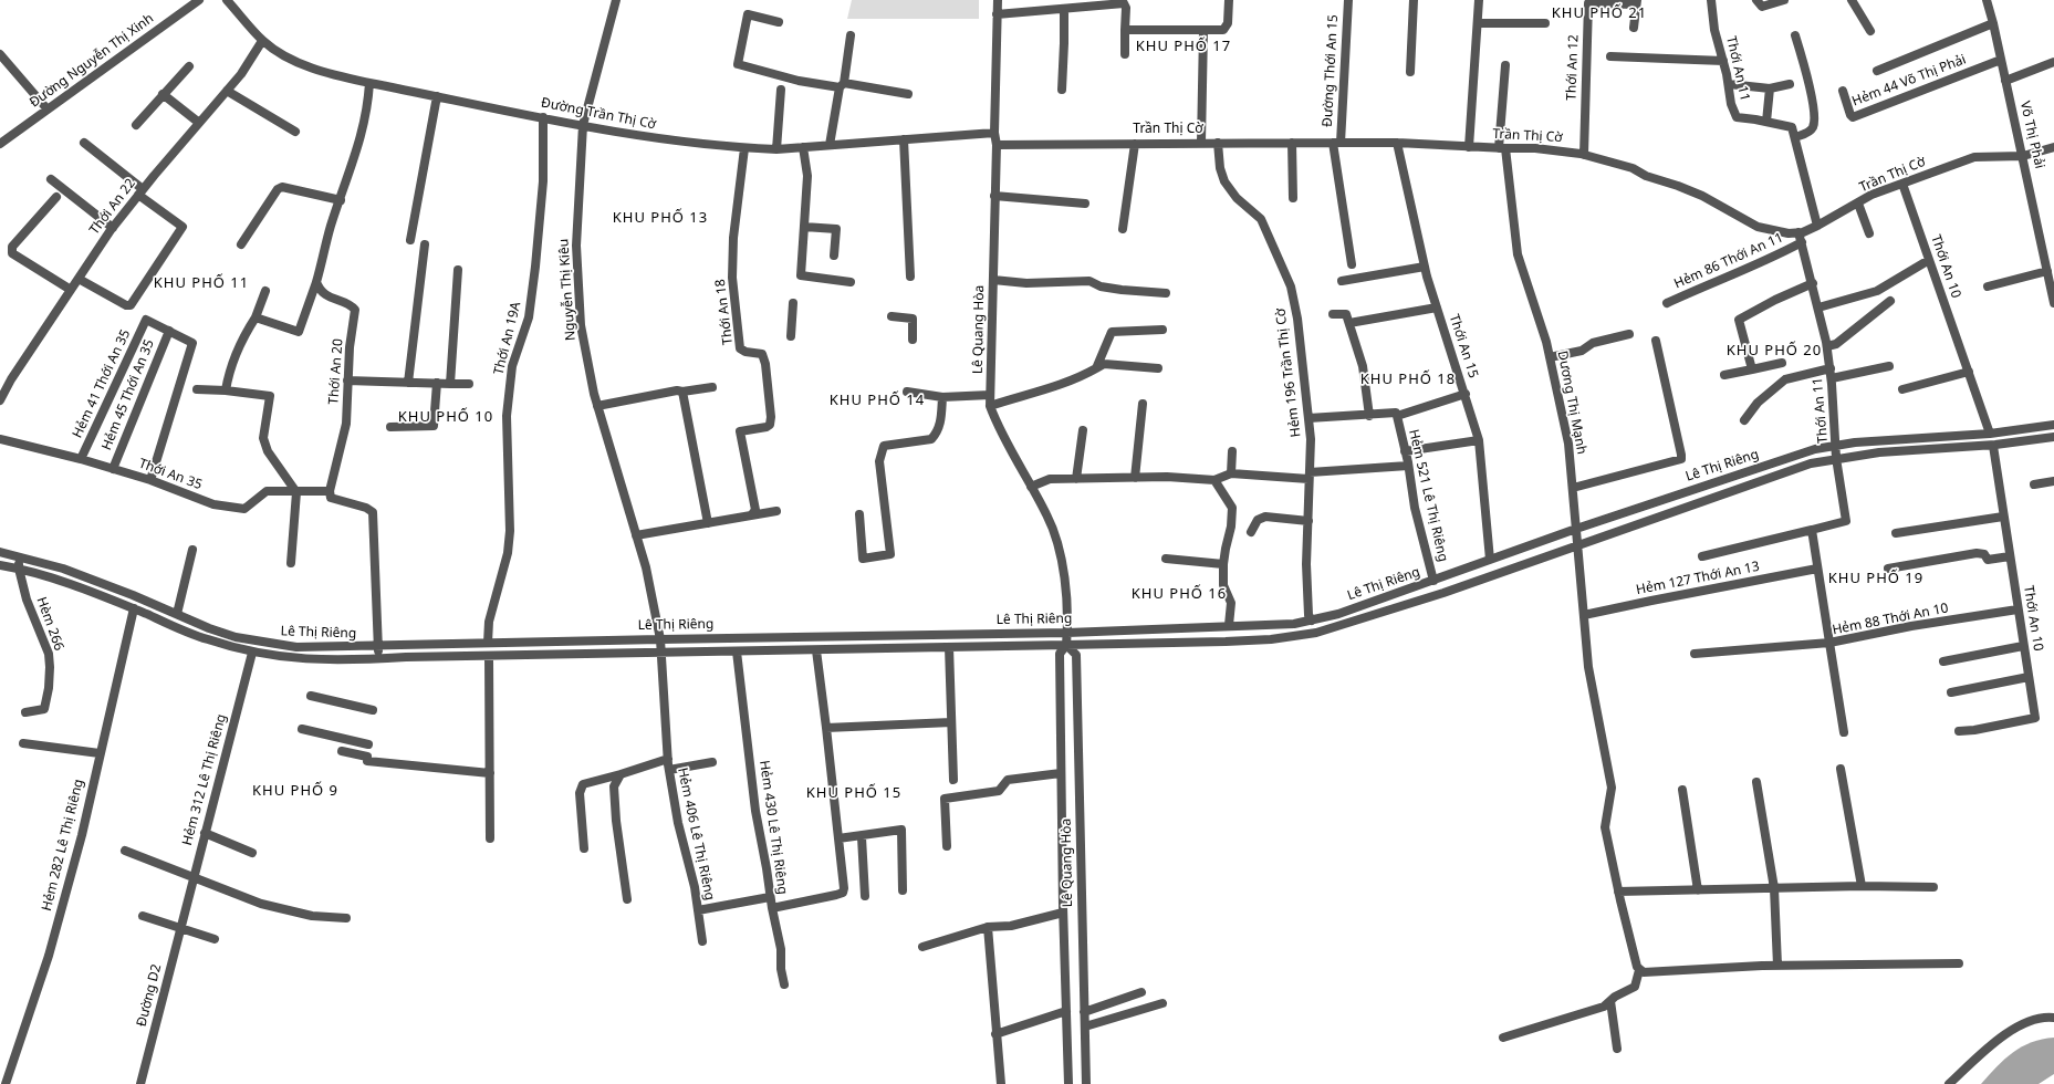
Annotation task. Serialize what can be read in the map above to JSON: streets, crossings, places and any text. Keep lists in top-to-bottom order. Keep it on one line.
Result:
{"streets":{"street":["Đường Nguyễn Thị Xinh","Thới An 12","Thới An 11","Đường Thới An 15","Hẻm 44 Võ Thị Phải","Đường Trần Thị Cờ","Trần Thị Cờ","Võ Thị Phải","Thới An 22","Hẻm 86 Thới An 11","Thới An 10","Nguyễn Thị Kiêu","Thới An 18","Lê Quang Hòa","Thới An 19A","Thới An 15","Thới An 20","Hẻm 196 Trần Thị Cờ","Hẻm 41 Thới An 35","Hẻm 45 Thới An 35","Dương Thị Mạnh","Lê Thị Riêng","Thới An 35","Hẻm 521 Lê Thị Riêng","Hẻm 127 Thới An 13","Hẻm 88 Thới An 10","Hèm 266","Hẻm 312 Lê Thị Riêng","Hẻm 430 Lê Thị Riêng","Hẻm 406 Lê Thị Riêng","Hẻm 282 Lê Thị Riêng","Đường D2"]},"crossings":[["Thới An 12","Trần Thị Cờ"],["Thới An 11","Trần Thị Cờ"],["Thới An 11","Hẻm 86 Thới An 11"],["Thới An 11","Lê Thị Riêng"],["Đường Thới An 15","Trần Thị Cờ"],["Hẻm 44 Võ Thị Phải","Võ Thị Phải"],["Đường Trần Thị Cờ","Thới An 22"],["Đường Trần Thị Cờ","Nguyễn Thị Kiêu"],["Đường Trần Thị Cờ","Thới An 18"],["Đường Trần Thị Cờ","Lê Quang Hòa"],["Đường Trần Thị Cờ","Thới An 19A"],["Trần Thị Cờ","Võ Thị Phải"],["Trần Thị Cờ","Thới An 10"],["Trần Thị Cờ","Lê Quang Hòa"],["Trần Thị Cờ","Thới An 15"],["Trần Thị Cờ","Hẻm 196 Trần Thị Cờ"],["Trần Thị Cờ","Dương Thị Mạnh"],["Thới An 10","Lê Thị Riêng"],["Thới An 10","Hẻm 88 Thới An 10"],["Nguyễn Thị Kiêu","Lê Thị Riêng"],["Nguyễn Thị Kiêu","Hẻm 406 Lê Thị Riêng"],["Lê Quang Hòa","Lê Thị Riêng"],["Thới An 19A","Lê Thị Riêng"],["Thới An 15","Lê Thị Riêng"],["Thới An 20","Thới An 35"],["Hẻm 196 Trần Thị Cờ","Lê Thị Riêng"],["Hẻm 41 Thới An 35","Hẻm 45 Thới An 35"],["Hẻm 41 Thới An 35","Thới An 35"],["Hẻm 45 Thới An 35","Thới An 35"],["Dương Thị Mạnh","Lê Thị Riêng"],["Dương Thị Mạnh","Hẻm 127 Thới An 13"],["Lê Thị Riêng","Hẻm 521 Lê Thị Riêng"],["Lê Thị Riêng","Hèm 266"],["Lê Thị Riêng","Hẻm 312 Lê Thị Riêng"],["Lê Thị Riêng","Hẻm 430 Lê Thị Riêng"],["Lê Thị Riêng","Hẻm 406 Lê Thị Riêng"],["Lê Thị Riêng","Hẻm 282 Lê Thị Riêng"],["Hẻm 312 Lê Thị Riêng","Đường D2"]],"districts":["KHU PHỐ 21","KHU PHỐ 17","KHU PHỐ 13","KHU PHỐ 11","KHU PHỐ 20","KHU PHỐ 18","KHU PHỐ 14","KHU PHỐ 10","KHU PHỐ 19","KHU PHỐ 16","KHU PHỐ 9","KHU PHỐ 15"]}
